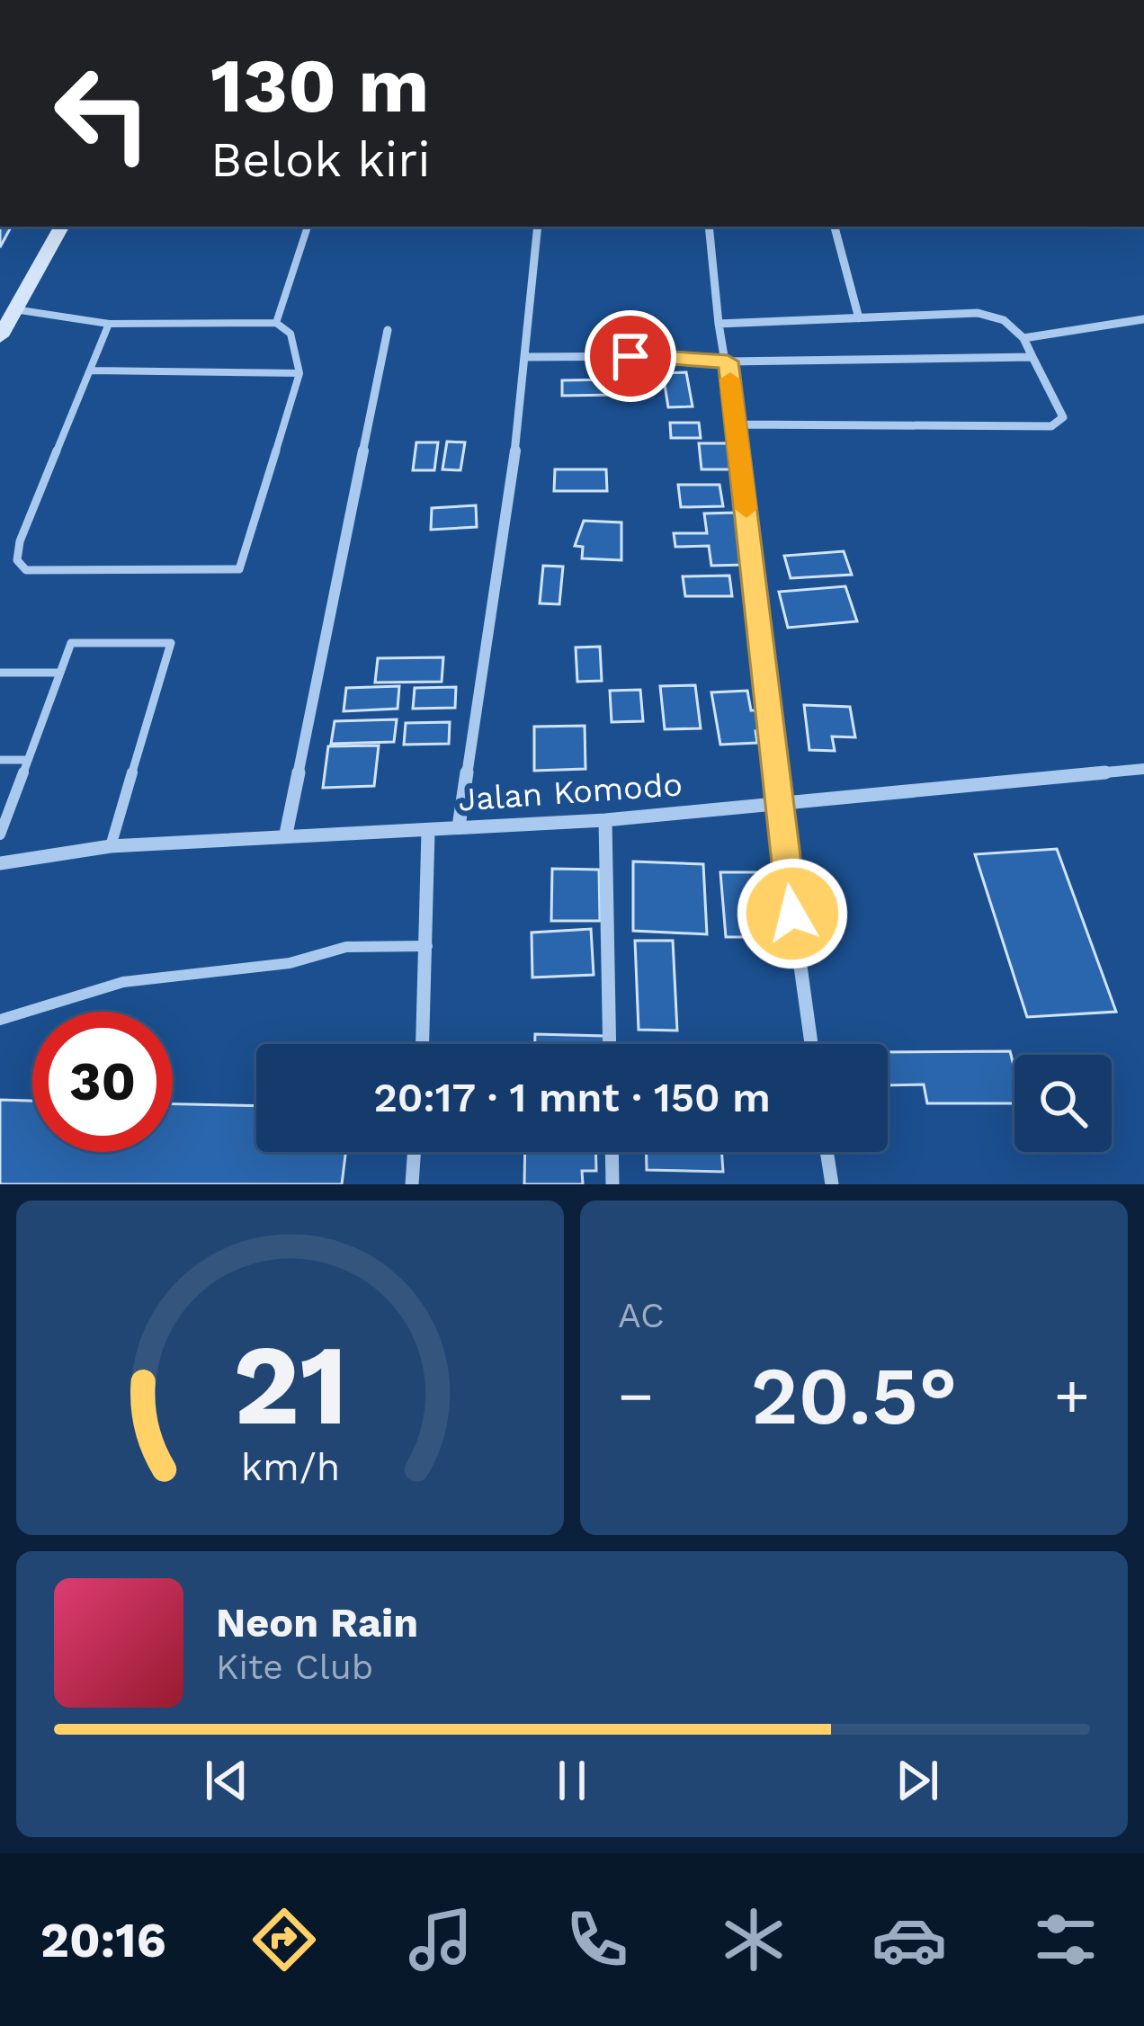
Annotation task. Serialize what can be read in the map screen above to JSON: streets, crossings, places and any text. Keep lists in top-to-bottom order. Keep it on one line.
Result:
{"streets":{"street":["Jalan Komodo"]},"page":{"turn":["130 m","Belok kiri"],"limit":"30","trip":"20:17 · 1 mnt · 150 m","tile":"AC","heat":["−","20.5°","+"],"song":["Neon Rain","Kite Club"],"tabs":"20:16","gauge":["21","km/h"]}}
